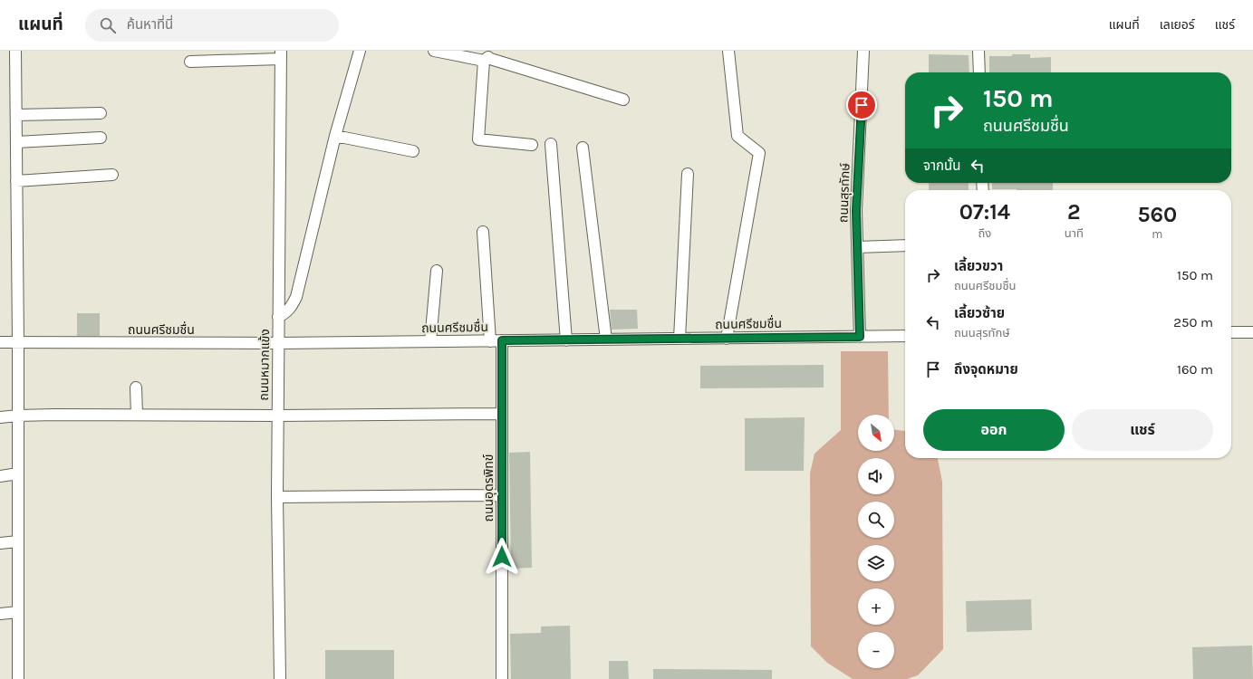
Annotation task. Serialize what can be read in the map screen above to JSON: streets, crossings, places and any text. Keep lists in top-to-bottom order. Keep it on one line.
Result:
{"streets":{"street":["ถนนสุรทักษ์","ถนนศรีชมชื่น","ถนนหมากแข้ง","ถนนอุดรพิทข์"]},"crossings":[["ถนนสุรทักษ์","ถนนศรีชมชื่น"],["ถนนศรีชมชื่น","ถนนหมากแข้ง"],["ถนนศรีชมชื่น","ถนนอุดรพิทข์"]],"north":"bottom right","page":{"header":"แผนที่","search":"ค้นหาที่นี่","nav":["แผนที่","เลเยอร์","แชร์"],"turn":["150 m","ถนนศรีชมชื่น"],"then":"จากนั้น","eta":["07:14","ถึง","2","นาที","560","m"],"list":[{"name":"เลี้ยวขวา","note":"ถนนศรีชมชื่น","value":"150 m"},{"name":"เลี้ยวซ้าย","note":"ถนนสุรทักษ์","value":"250 m"},{"name":"ถึงจุดหมาย","value":"160 m"}],"buttons":["ออก","แชร์"],"map_buttons":["+","−"]}}
